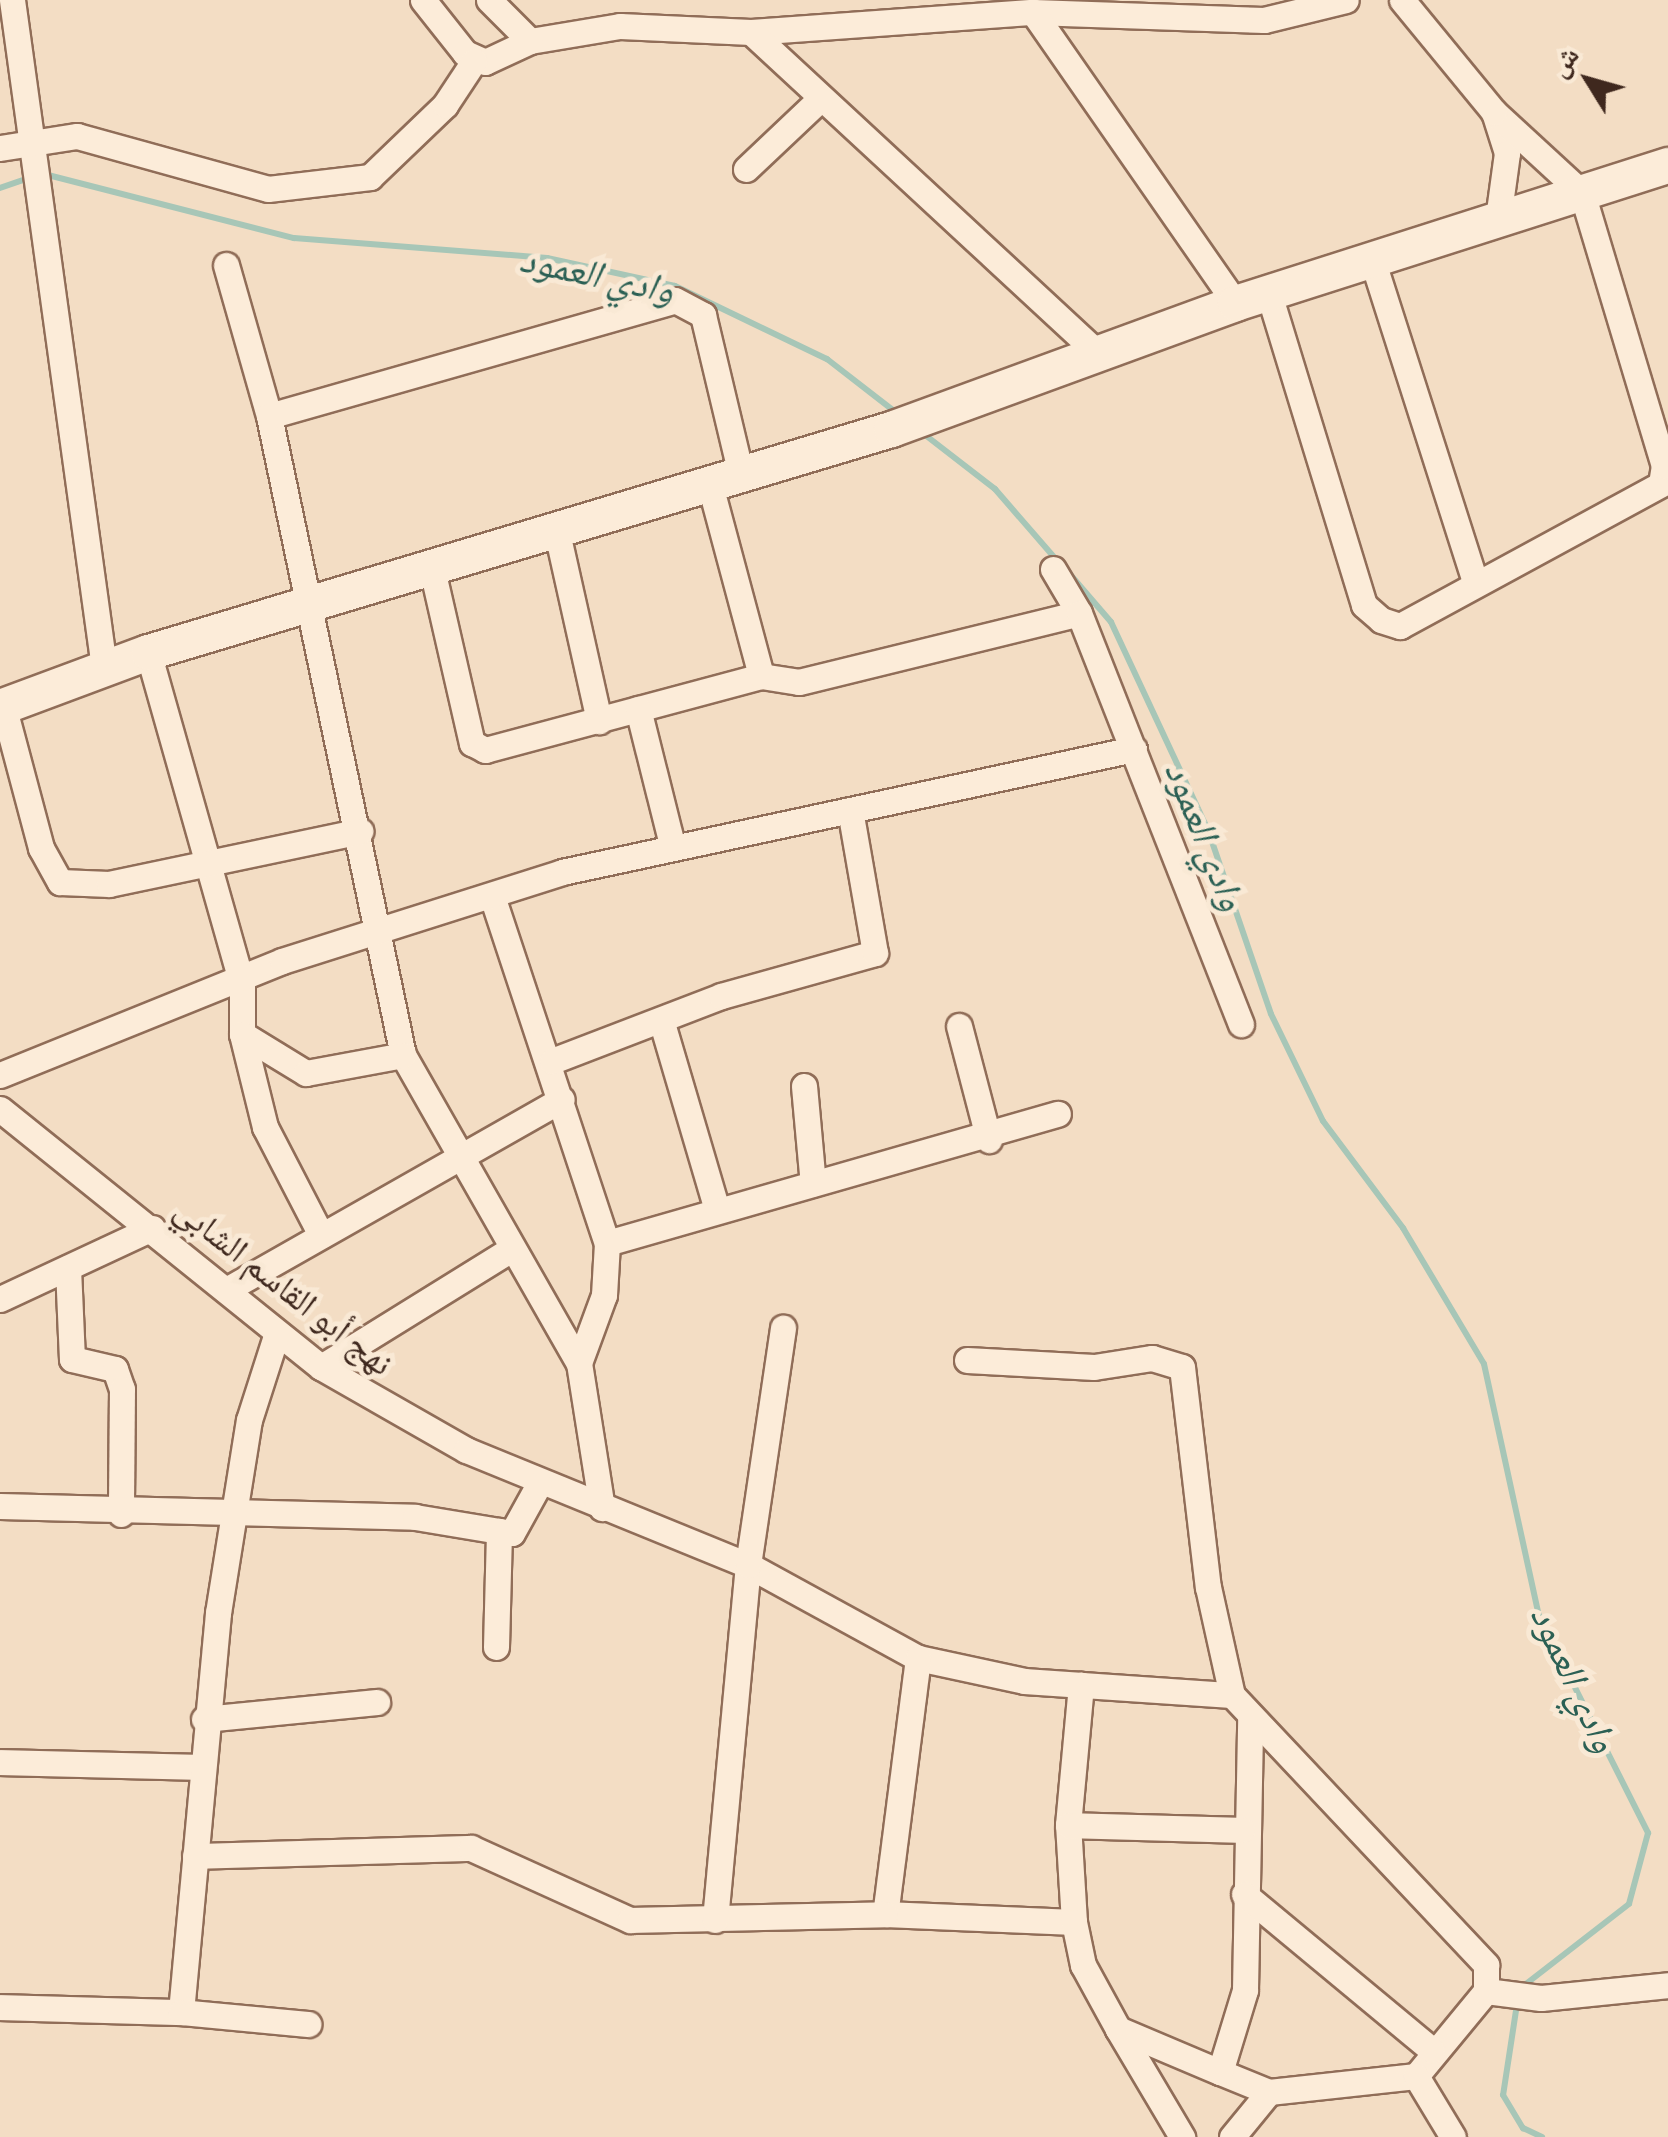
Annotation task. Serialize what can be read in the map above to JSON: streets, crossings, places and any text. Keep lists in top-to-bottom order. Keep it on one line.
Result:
{"streets":{"street":["نهج أبو القاسم الشابي"]},"water":["وادي العمود"],"north":"top left"}
